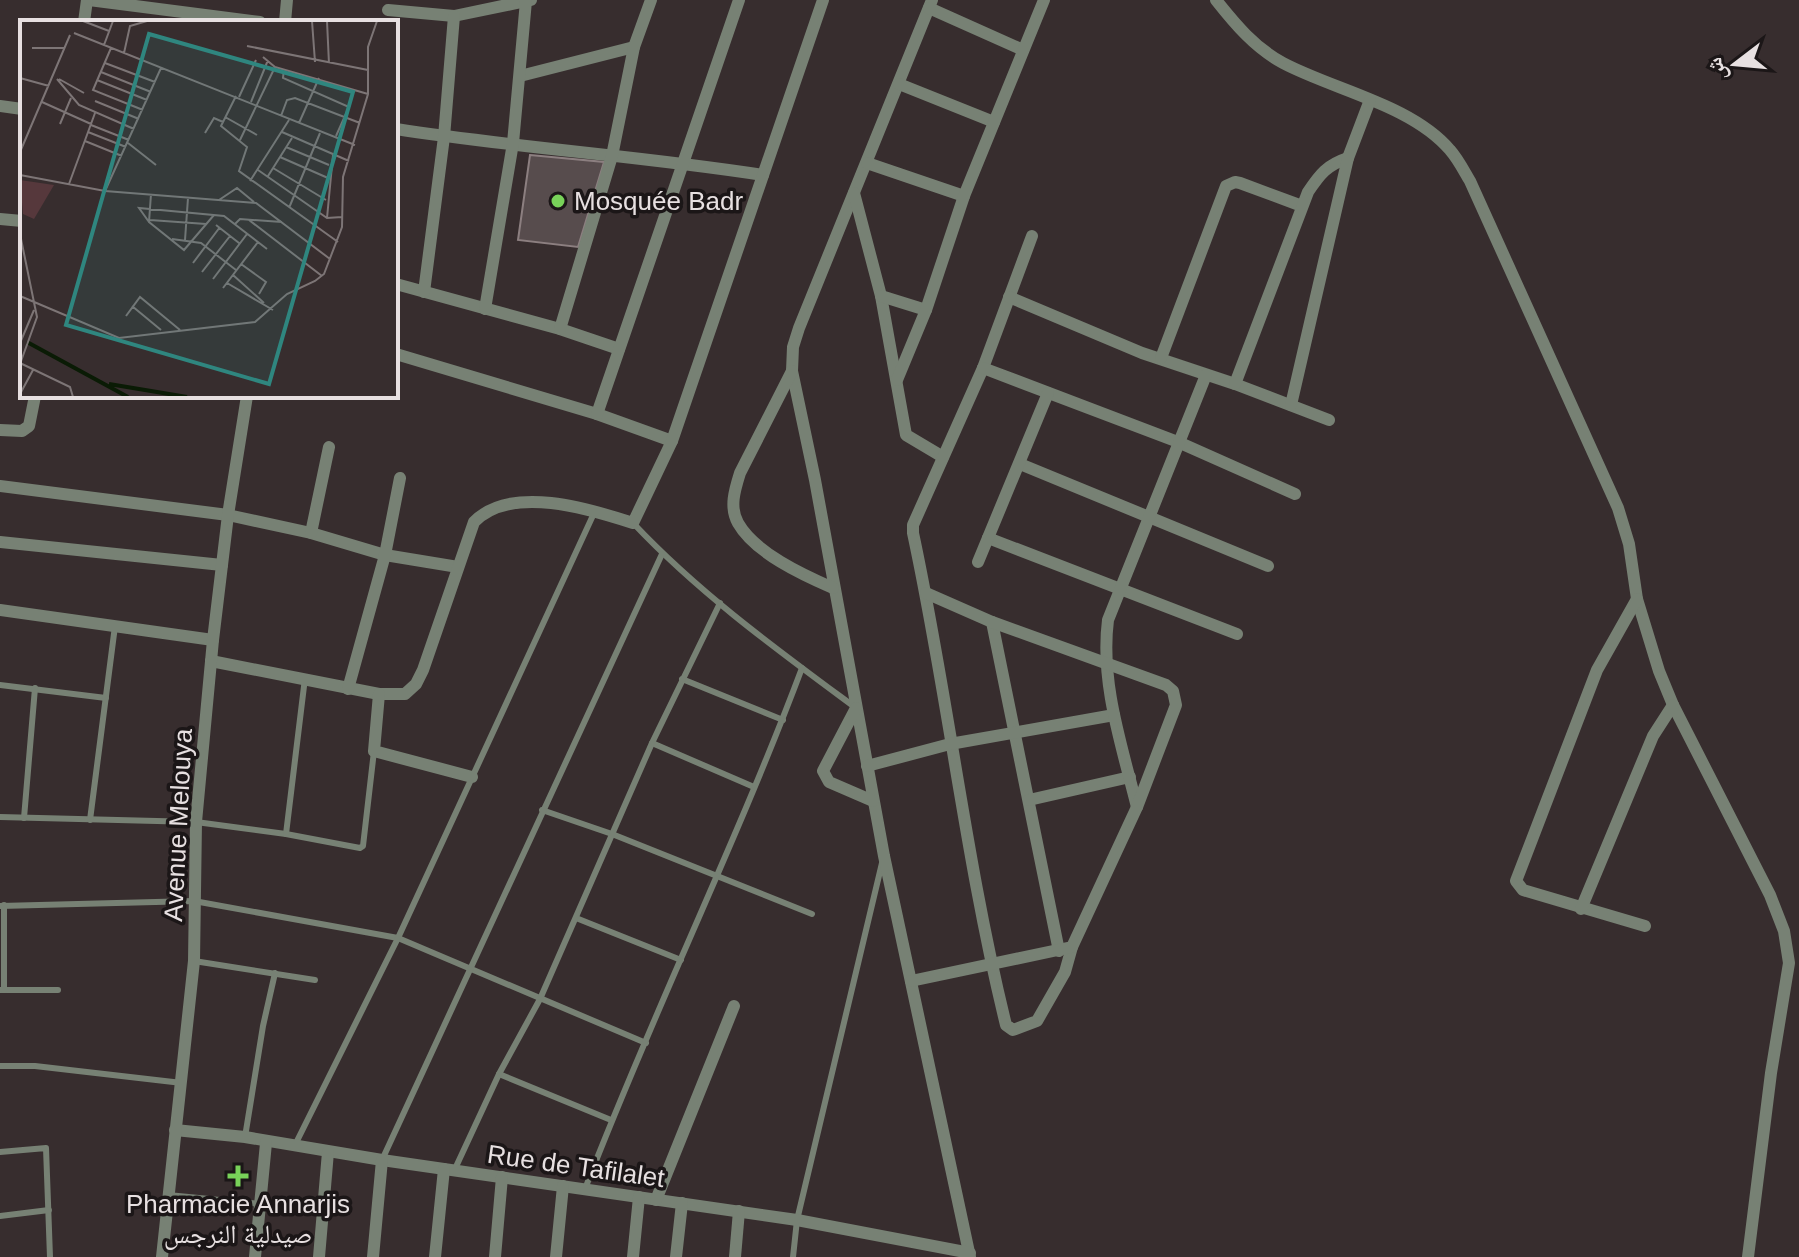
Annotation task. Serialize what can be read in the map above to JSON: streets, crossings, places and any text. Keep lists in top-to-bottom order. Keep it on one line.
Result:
{"streets":{"street":["Avenue Melouya","Rue de Tafilalet"]},"crossings":[["Avenue Melouya","Rue de Tafilalet"]],"places":{"other":["Mosquée Badr"],"health":["Pharmacie Annarjis صيدلية النرجس"]},"north":"left"}
